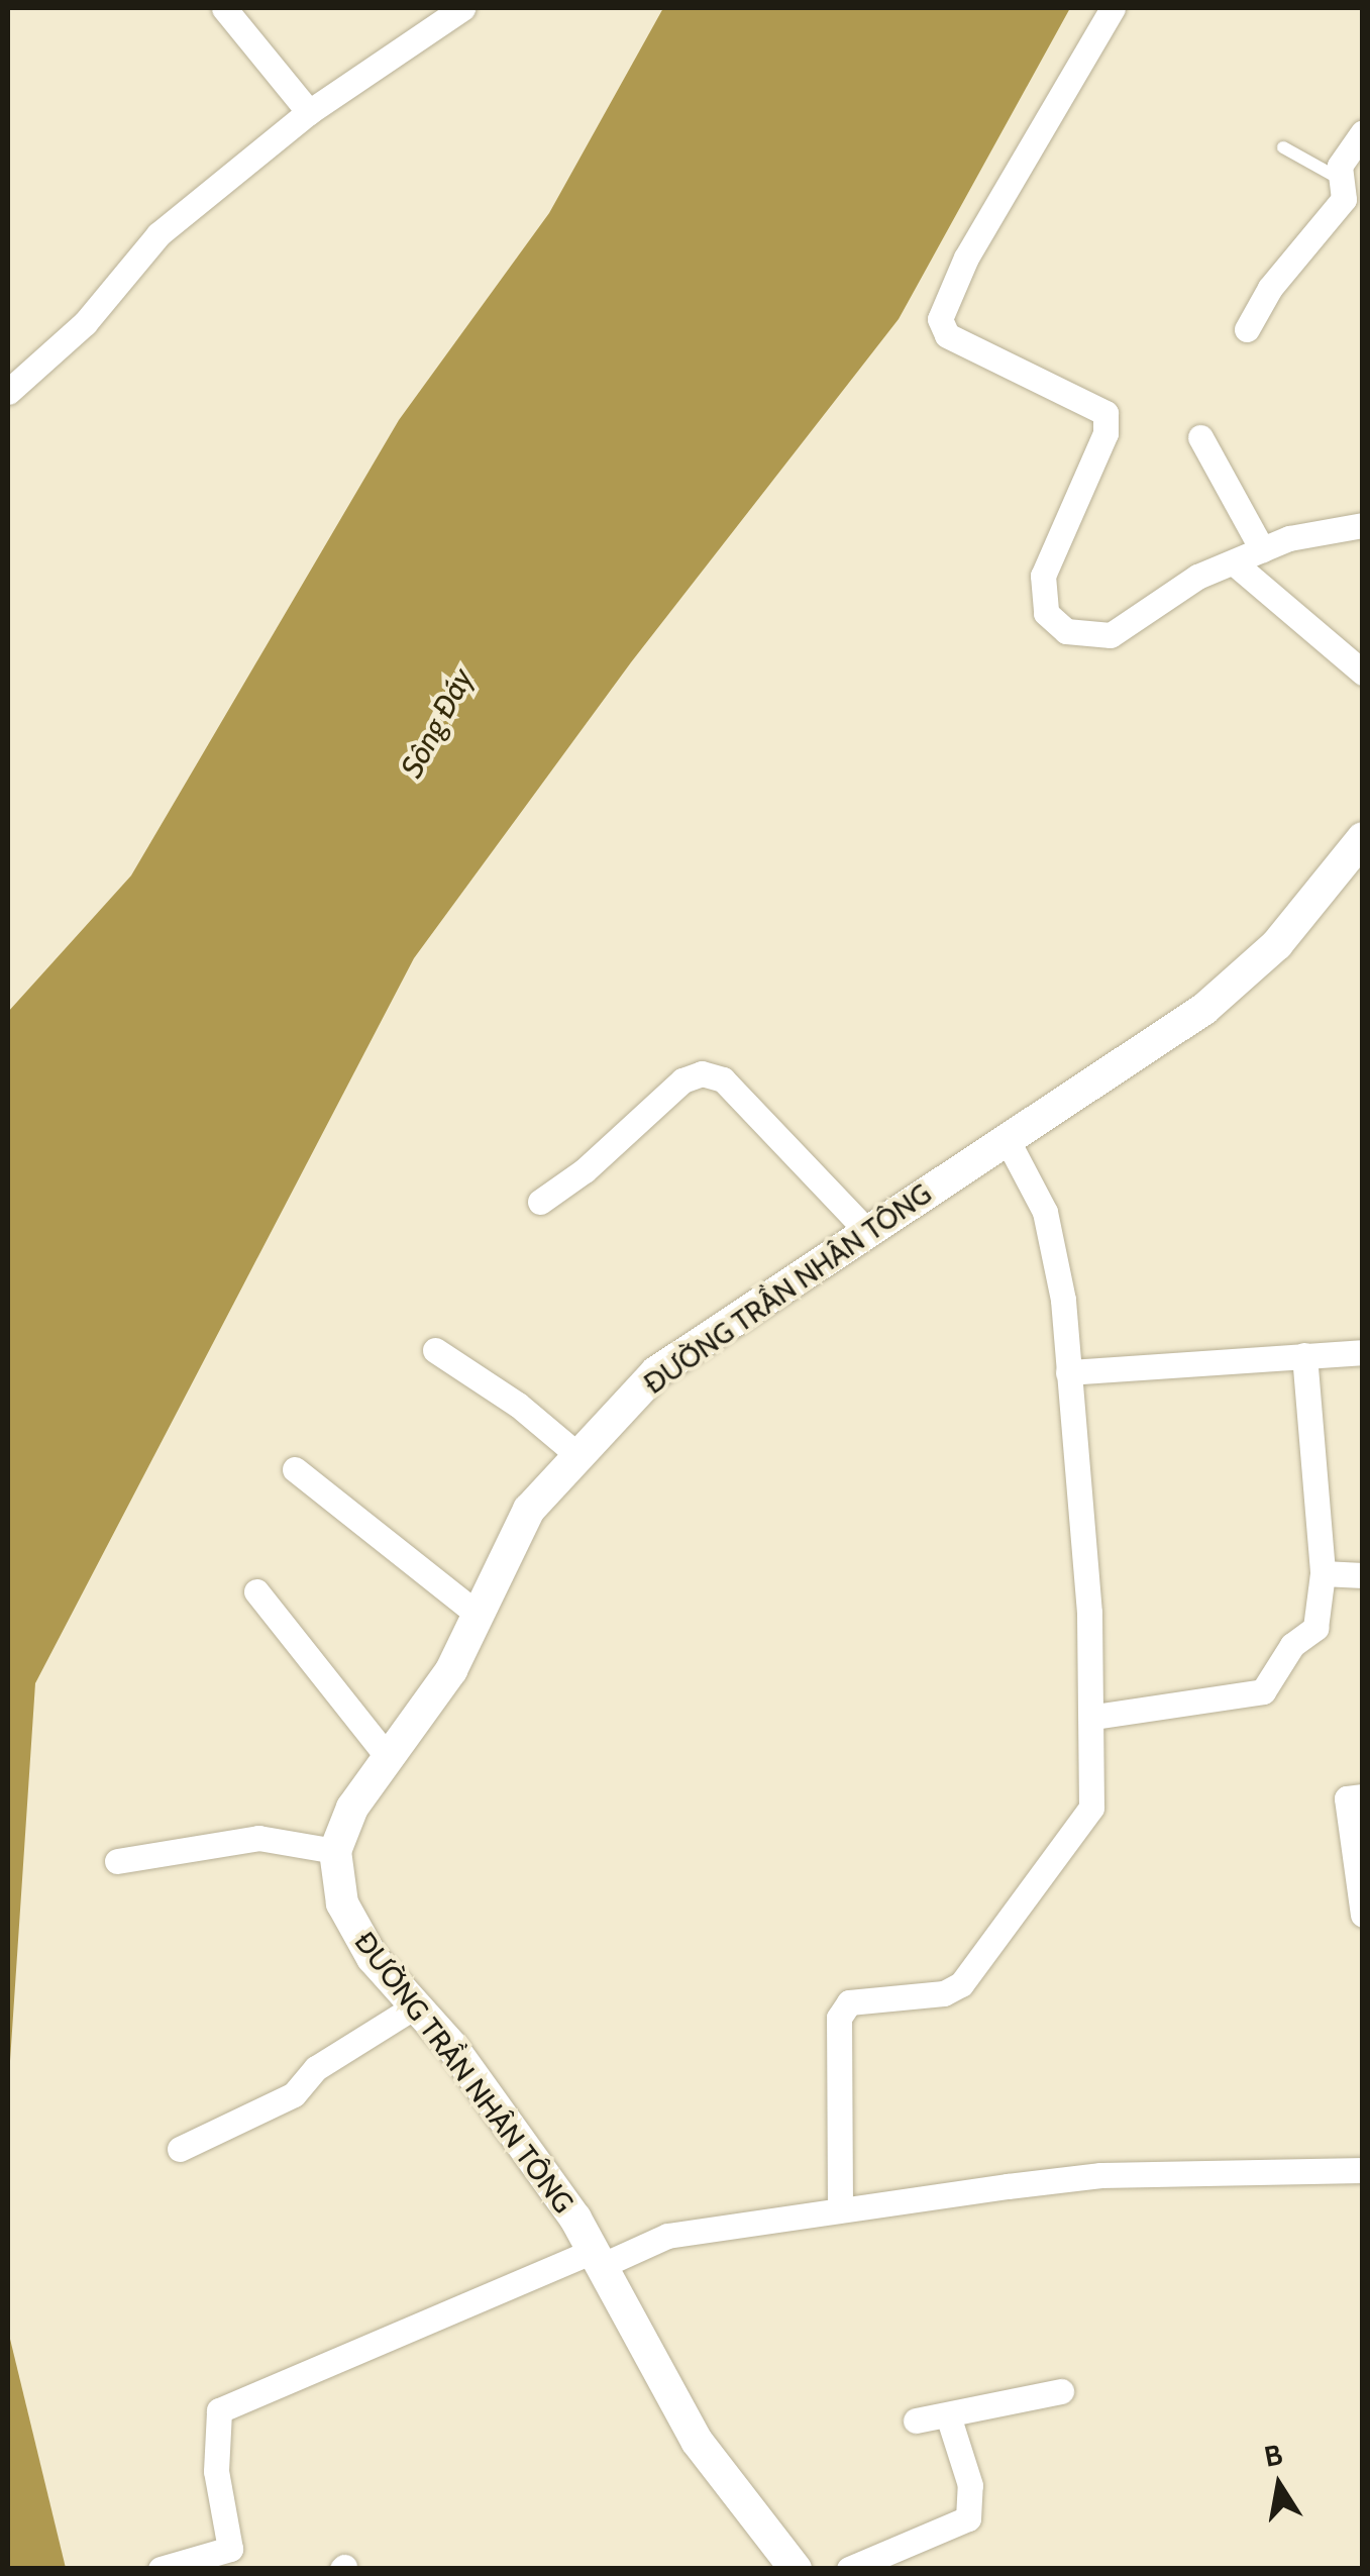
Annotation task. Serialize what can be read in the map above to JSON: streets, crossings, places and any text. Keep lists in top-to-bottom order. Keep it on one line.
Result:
{"streets":{"street":["ĐƯỜNG TRẦN NHÂN TÔNG"]},"water":["Sông Đáy"],"north":"top"}
